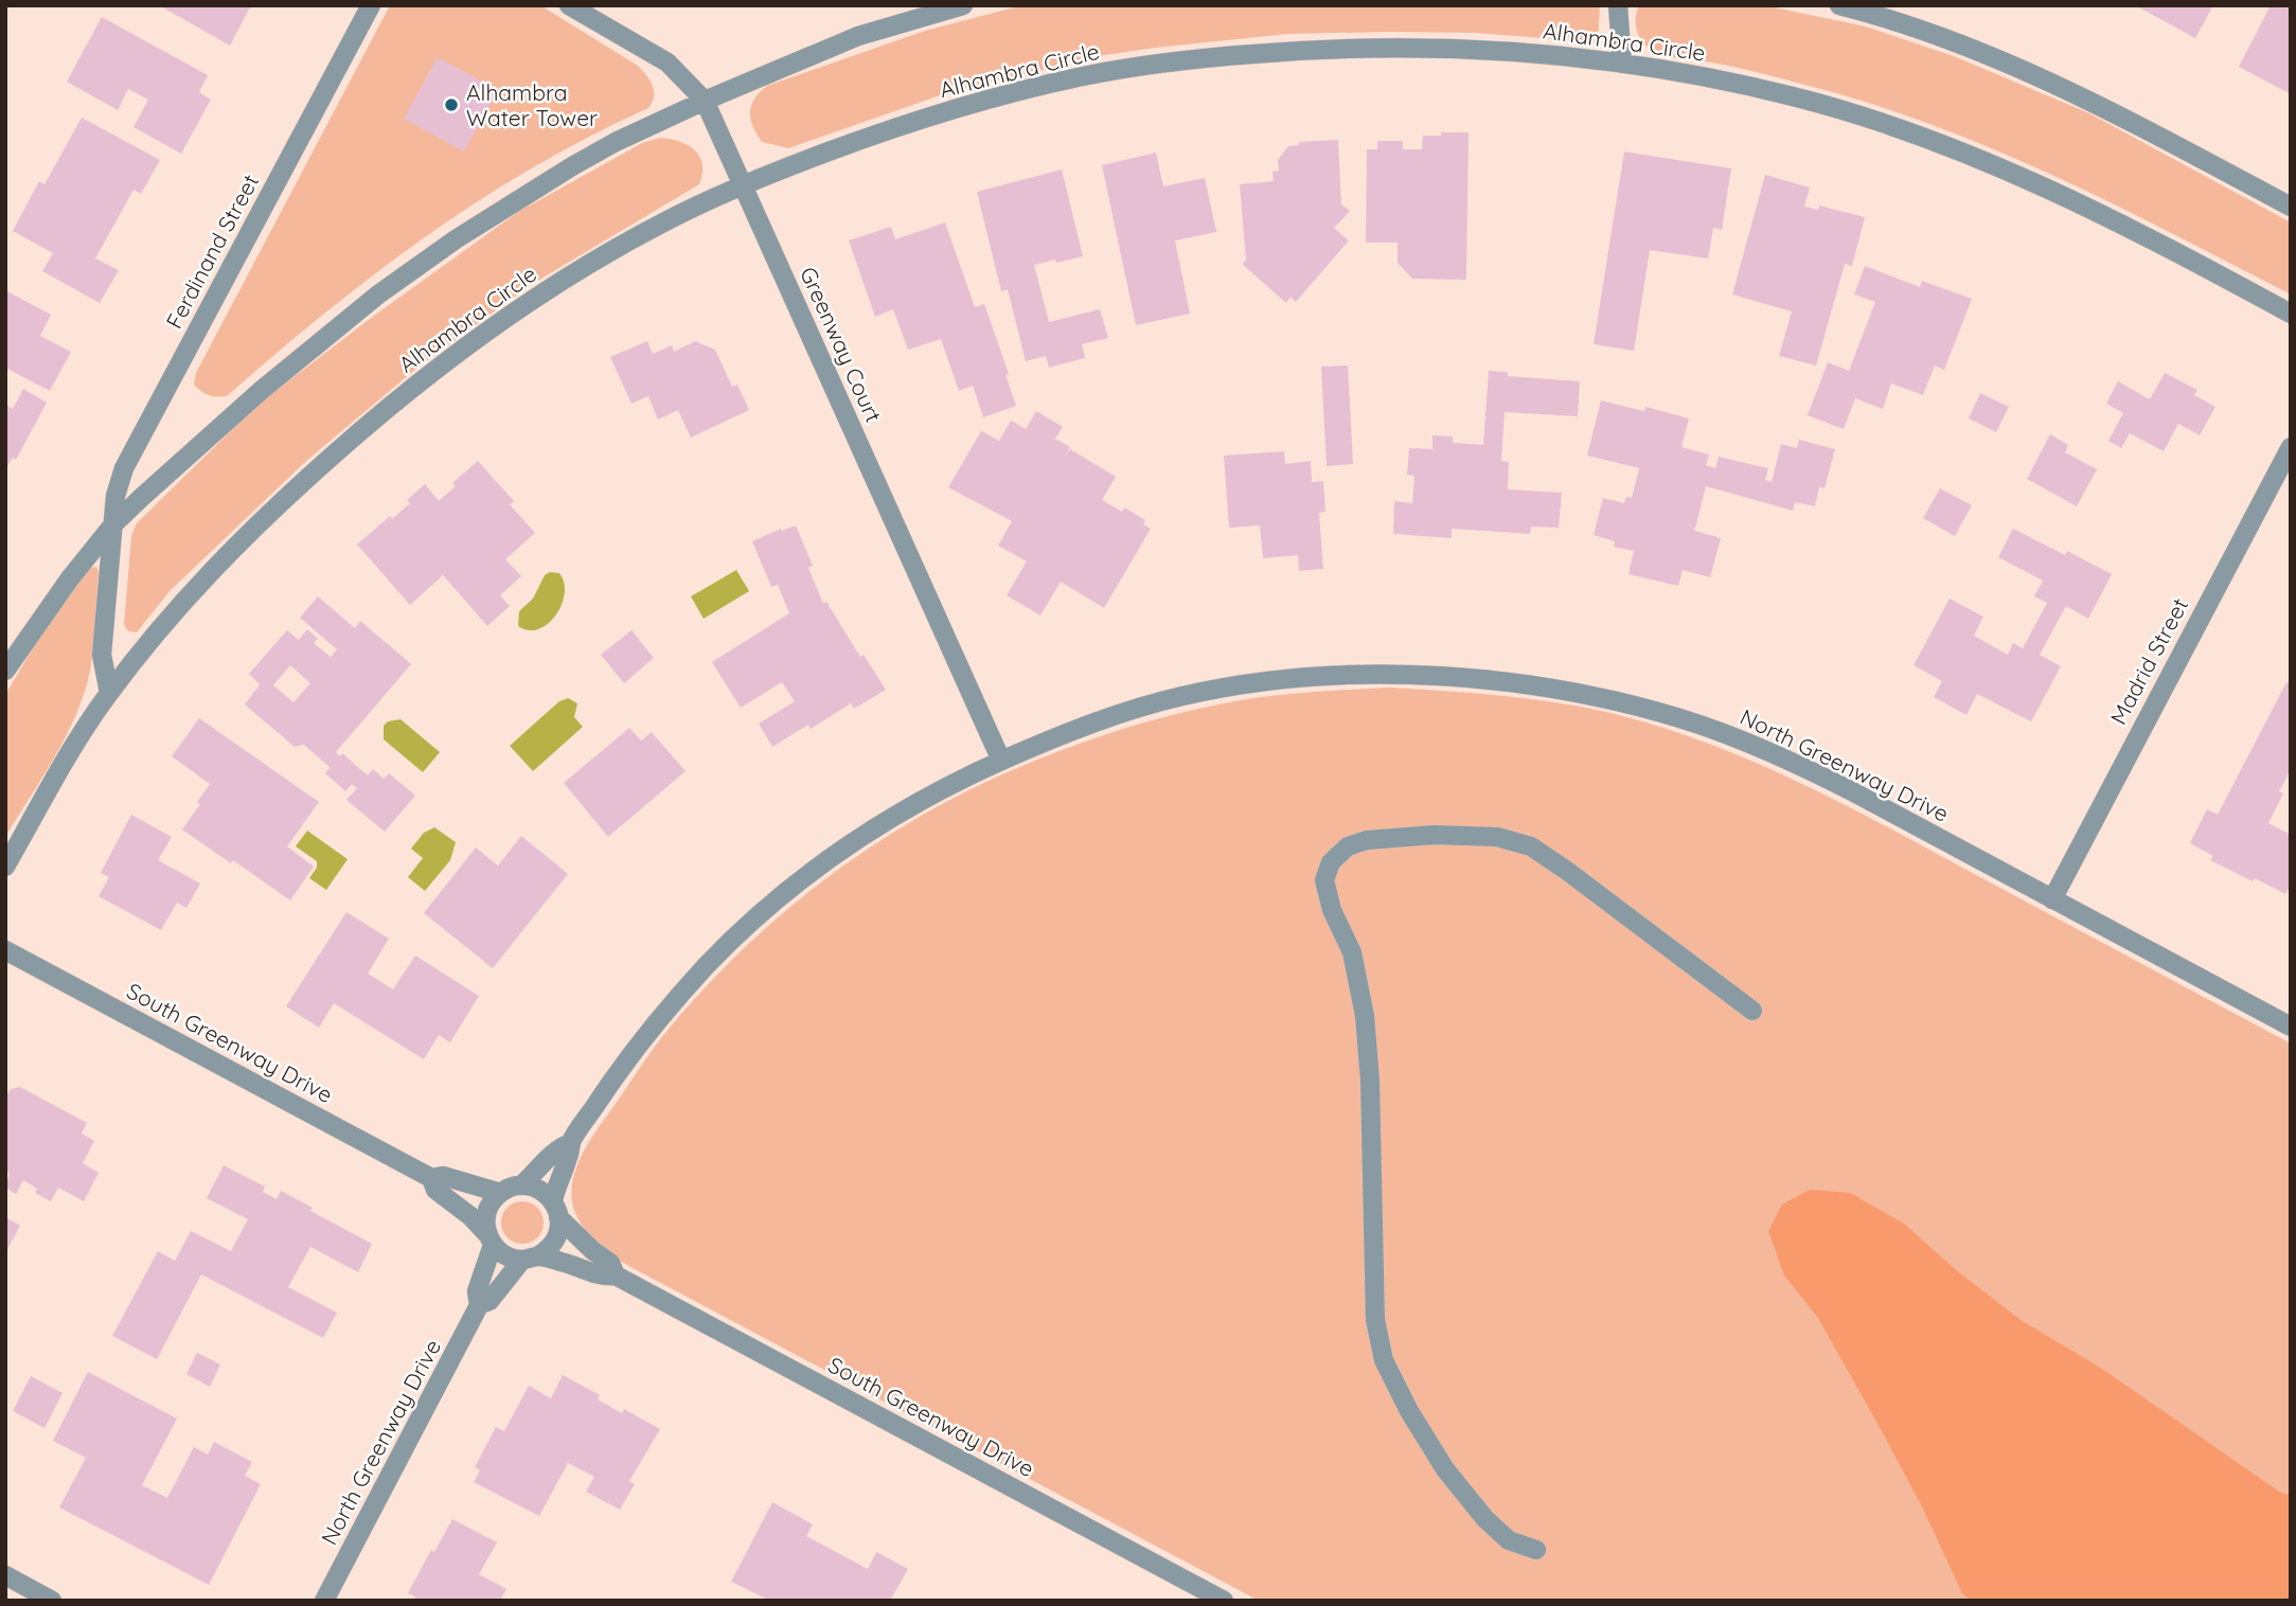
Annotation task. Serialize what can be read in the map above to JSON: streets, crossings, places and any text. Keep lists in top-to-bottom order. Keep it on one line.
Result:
{"streets":{"street":["Alhambra Circle","Ferdinand Street","Greenway Court","Madrid Street","North Greenway Drive","South Greenway Drive"]},"crossings":[["Alhambra Circle","Ferdinand Street"],["Alhambra Circle","Greenway Court"],["Greenway Court","North Greenway Drive"],["Madrid Street","North Greenway Drive"],["North Greenway Drive","South Greenway Drive"]],"places":["Alhambra Water Tower"]}
